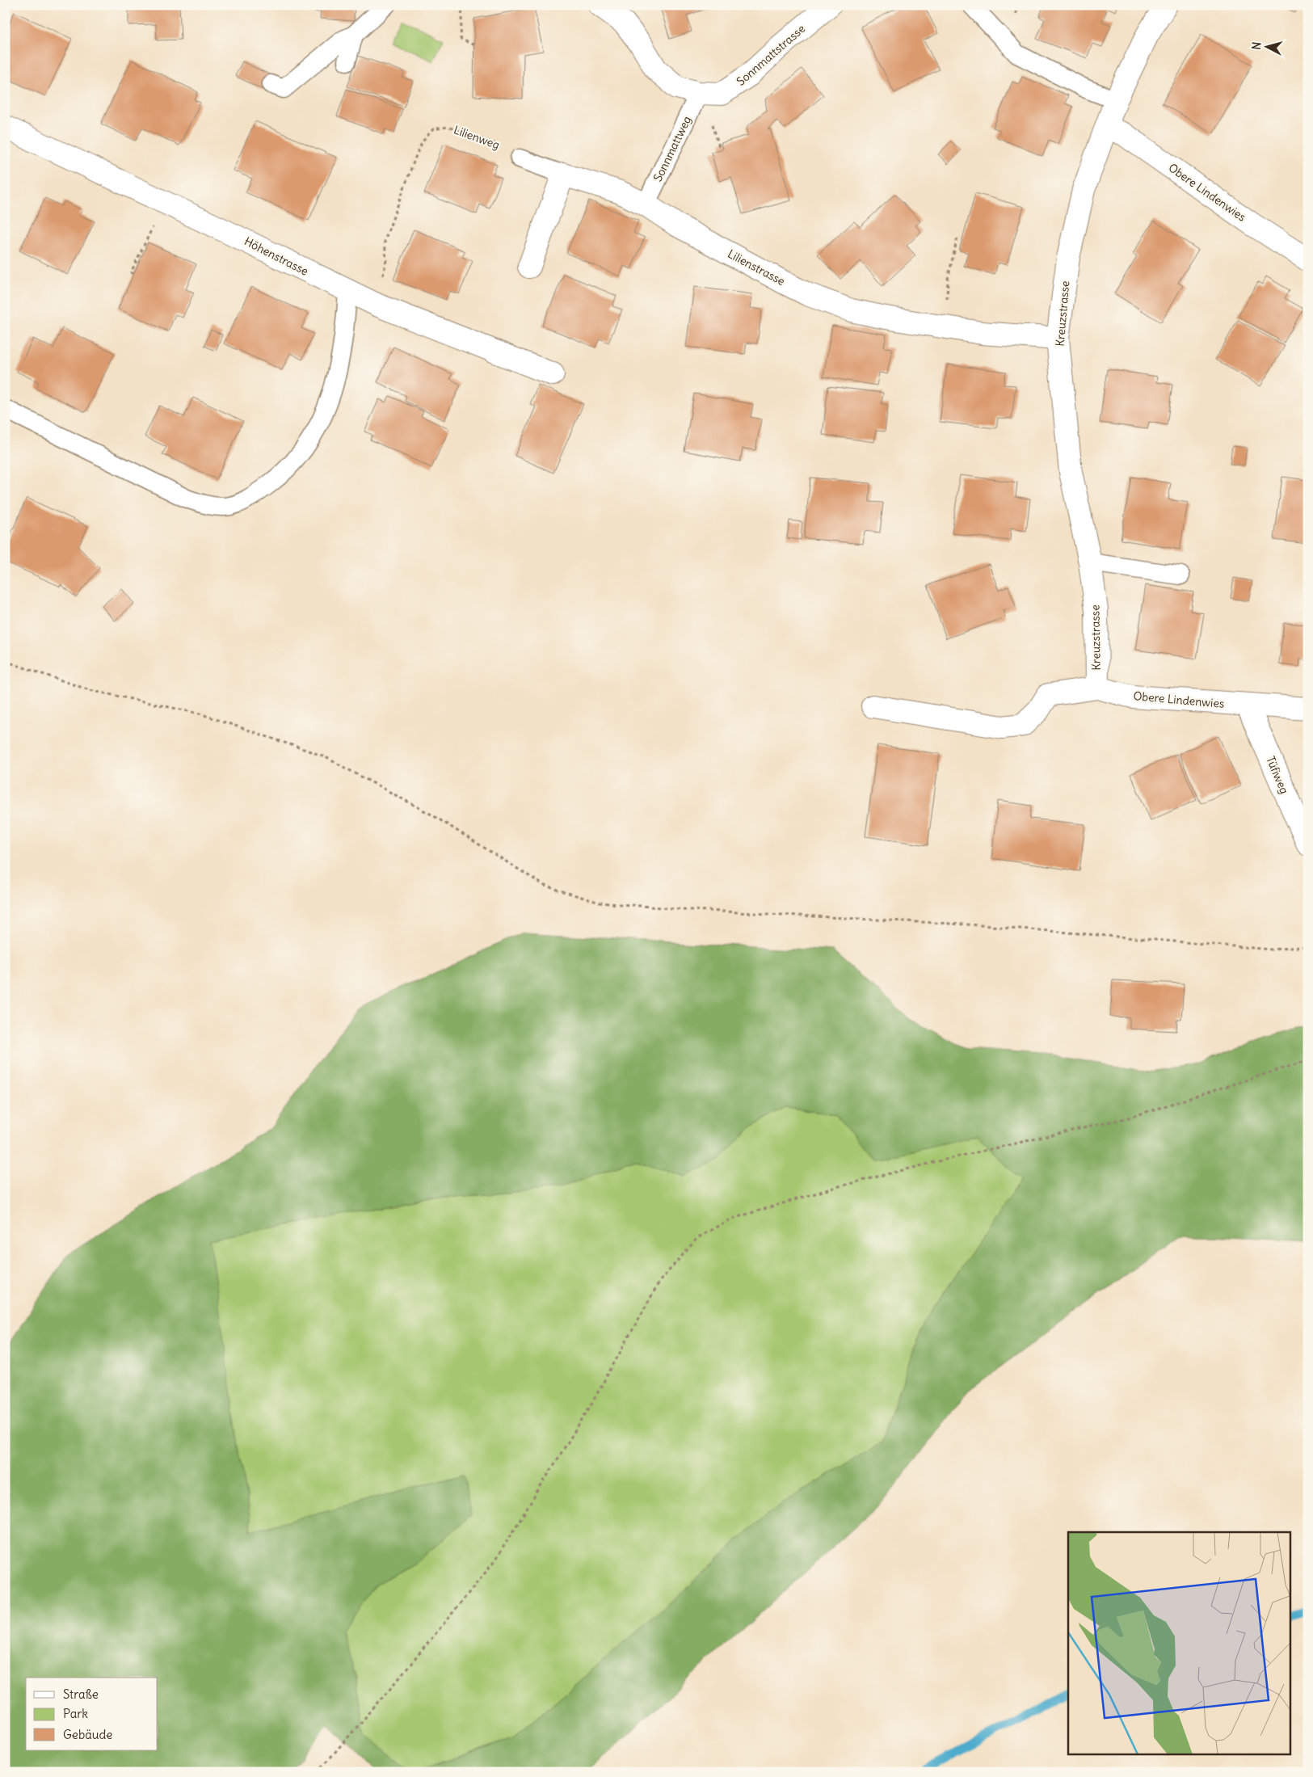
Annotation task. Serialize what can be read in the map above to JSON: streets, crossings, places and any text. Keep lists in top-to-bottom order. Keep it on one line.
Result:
{"streets":{"street":["Sonnmattstrasse","Obere Lindenwies","Höhenstrasse","Lilienstrasse","Kreuzstrasse","Tüfiweg"],"lane":["Sonnmattweg"],"path":["Lilienweg"]},"crossings":[["Sonnmattstrasse","Sonnmattweg"],["Lilienweg","Höhenstrasse"],["Sonnmattweg","Lilienstrasse"],["Obere Lindenwies","Kreuzstrasse"],["Obere Lindenwies","Tüfiweg"],["Lilienstrasse","Kreuzstrasse"]],"legend":["Straße","Park","Gebäude"],"north":"left"}
